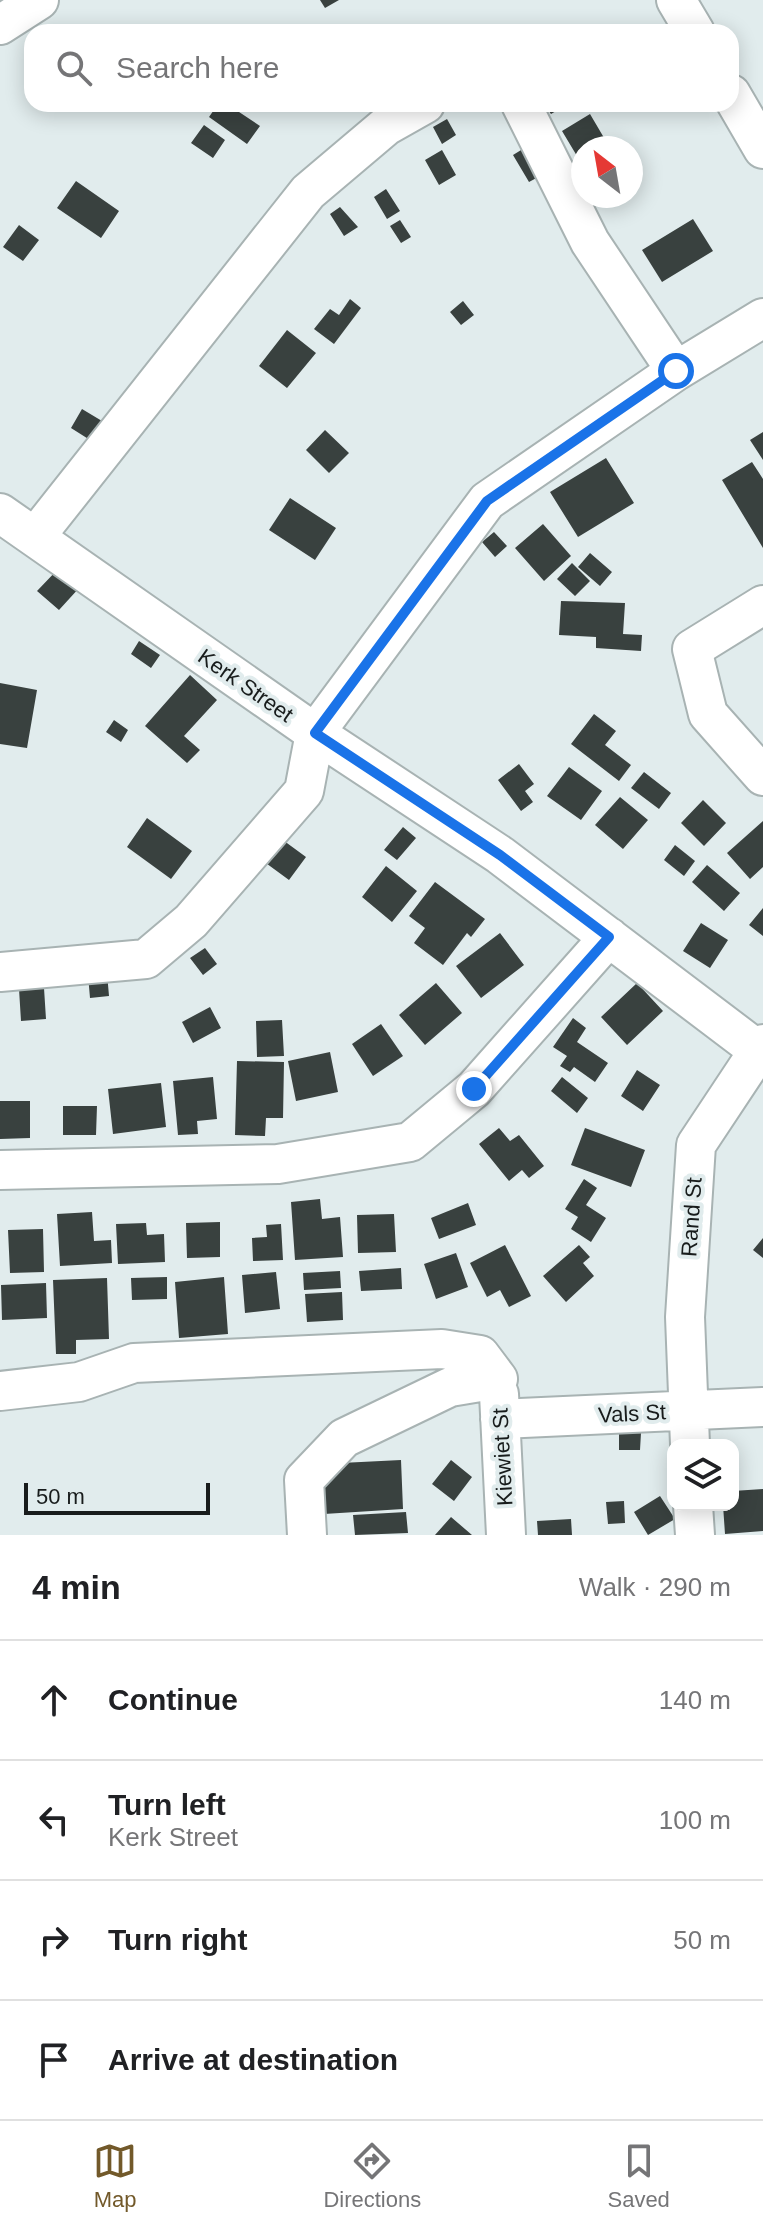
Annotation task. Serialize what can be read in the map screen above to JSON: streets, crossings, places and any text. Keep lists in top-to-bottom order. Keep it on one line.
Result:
{"streets":{"street":["Kerk Street","Rand St","Vals St","Kiewiet St"]},"crossings":[["Kerk Street","Rand St"],["Rand St","Vals St"],["Vals St","Kiewiet St"]],"scale_bar":"50 m","north":"top left","page":{"search":"Search here","scale":"50 m","heading":["4 min","Walk · 290 m"],"list":[["Continue","140 m"],["Turn left","Kerk Street","100 m"],["Turn right","50 m"],"Arrive at destination"],"nav":["Map","Directions","Saved"]}}
